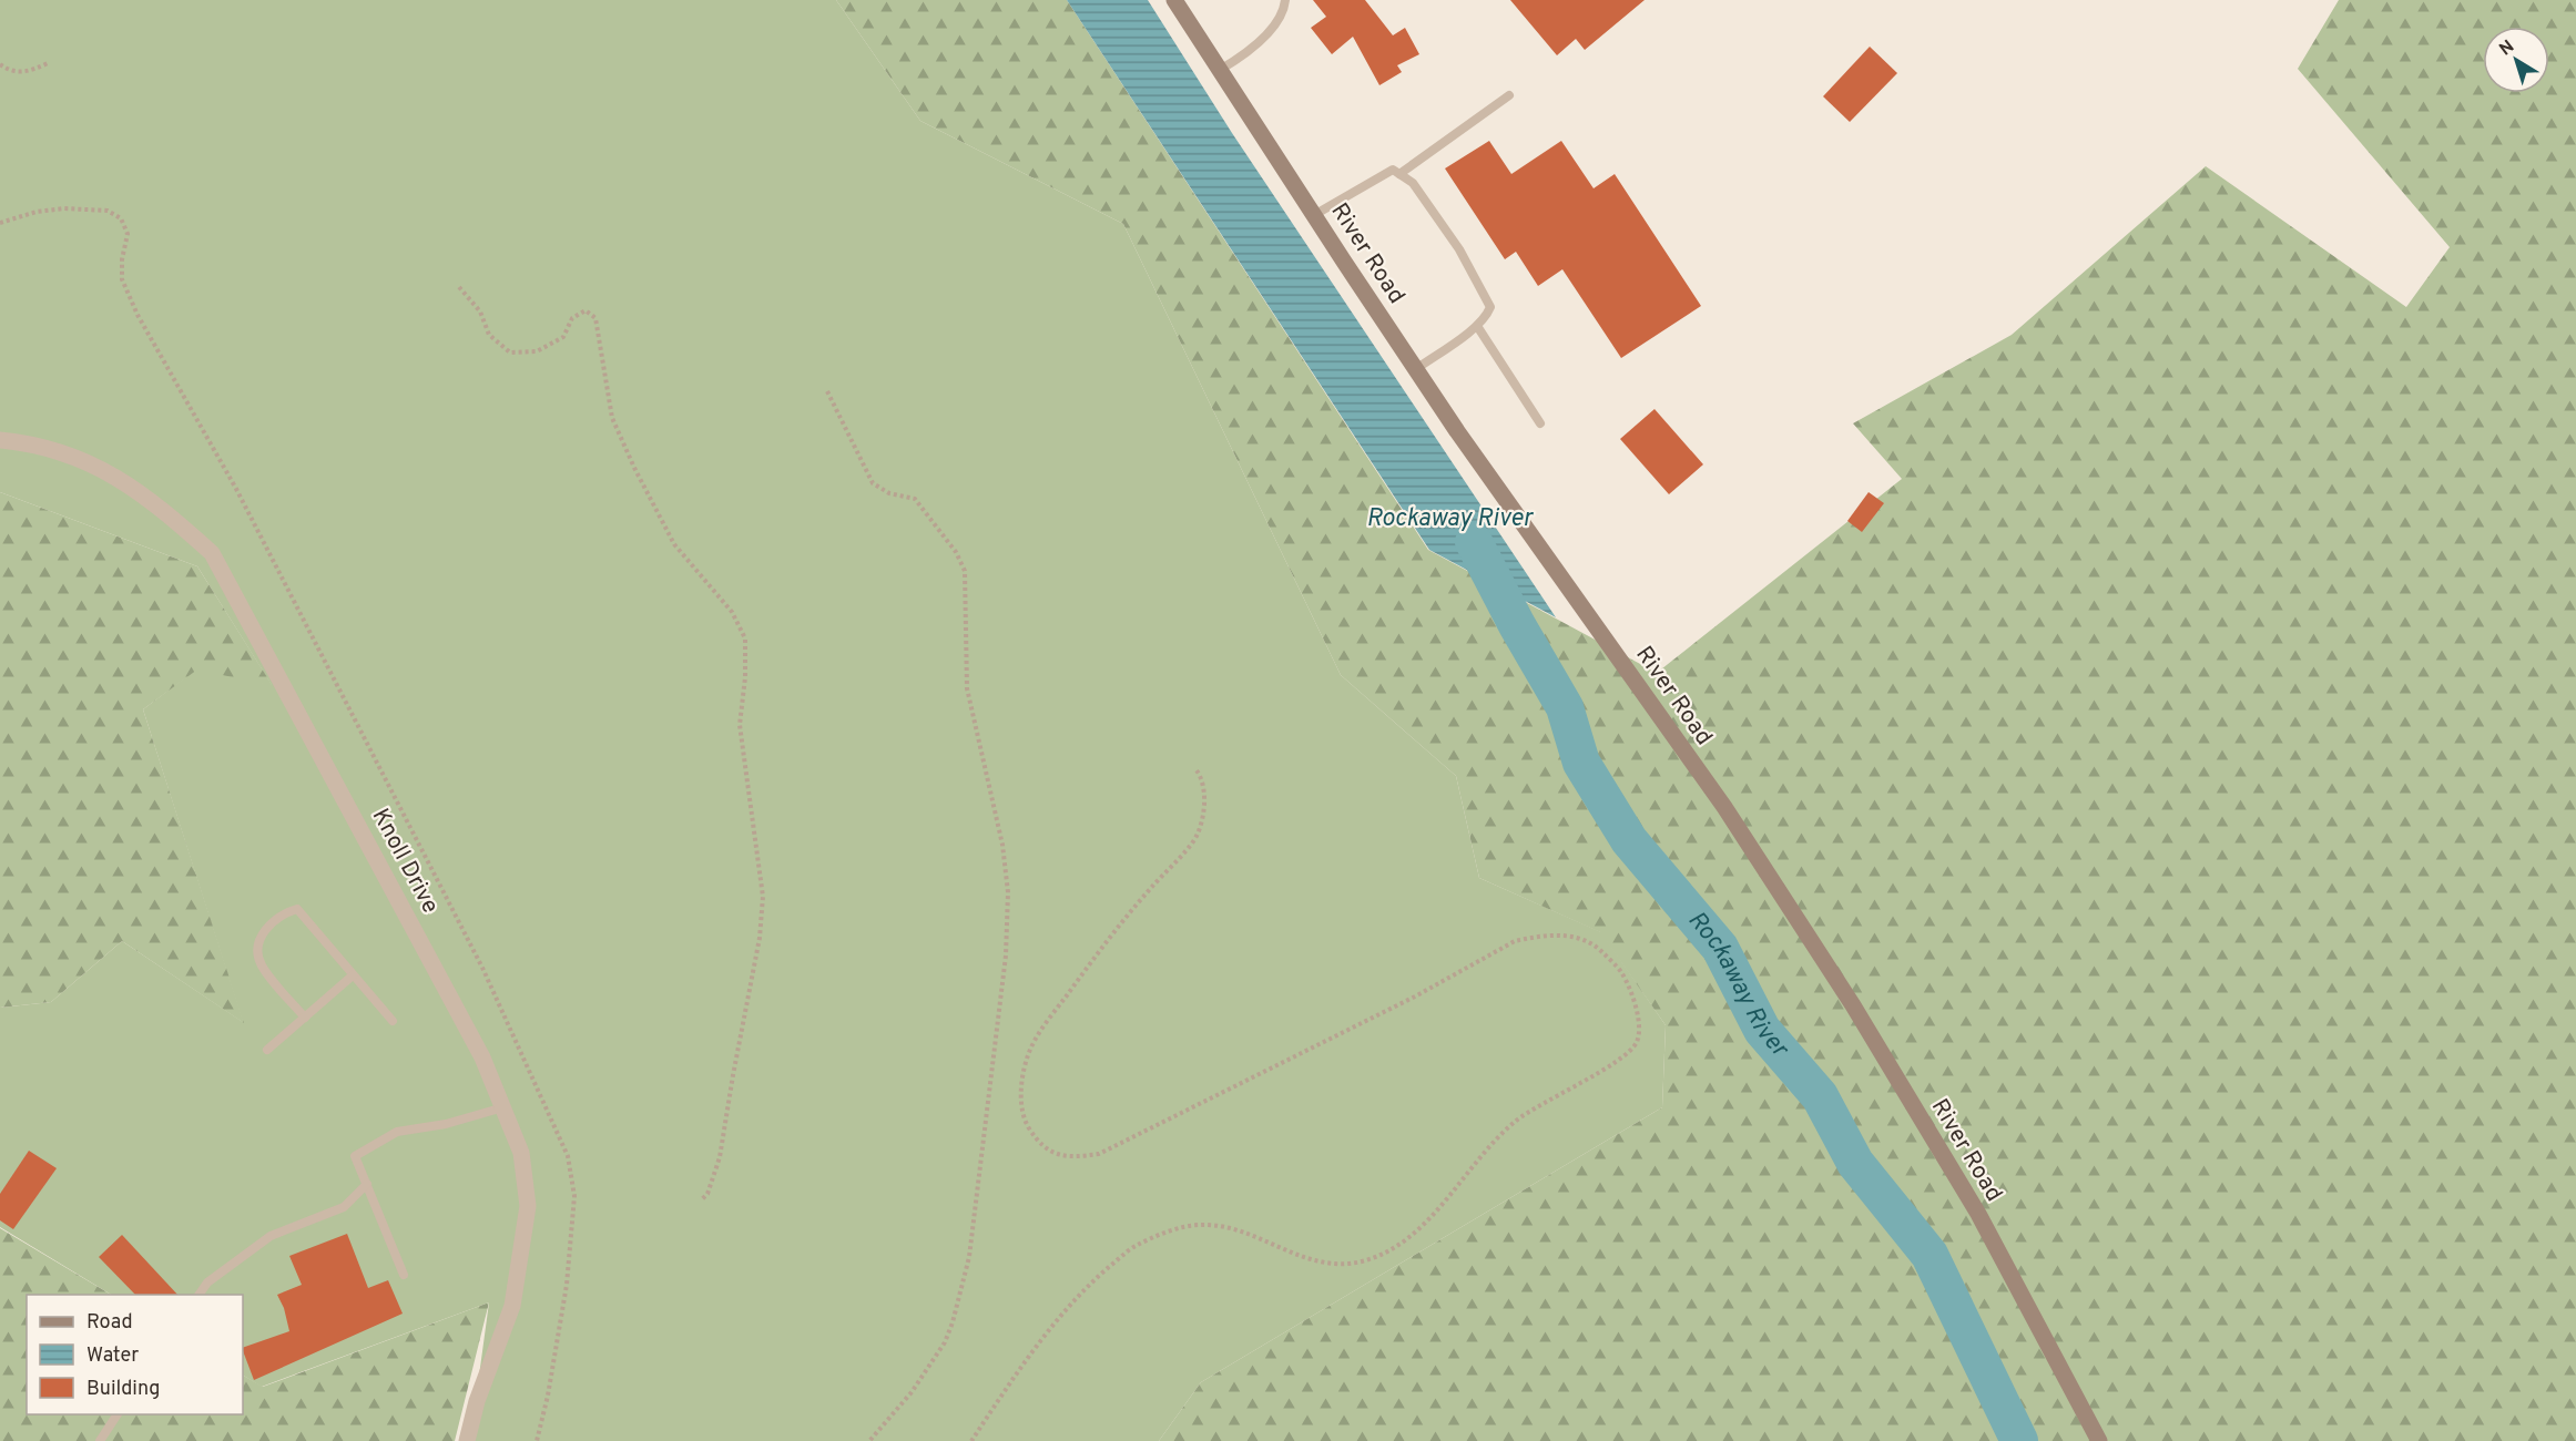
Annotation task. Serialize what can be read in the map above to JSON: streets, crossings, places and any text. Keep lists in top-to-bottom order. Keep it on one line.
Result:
{"streets":{"street":["River Road","Knoll Drive"]},"water":["Rockaway River"],"legend":["Road","Water","Building"],"north":"top left"}
